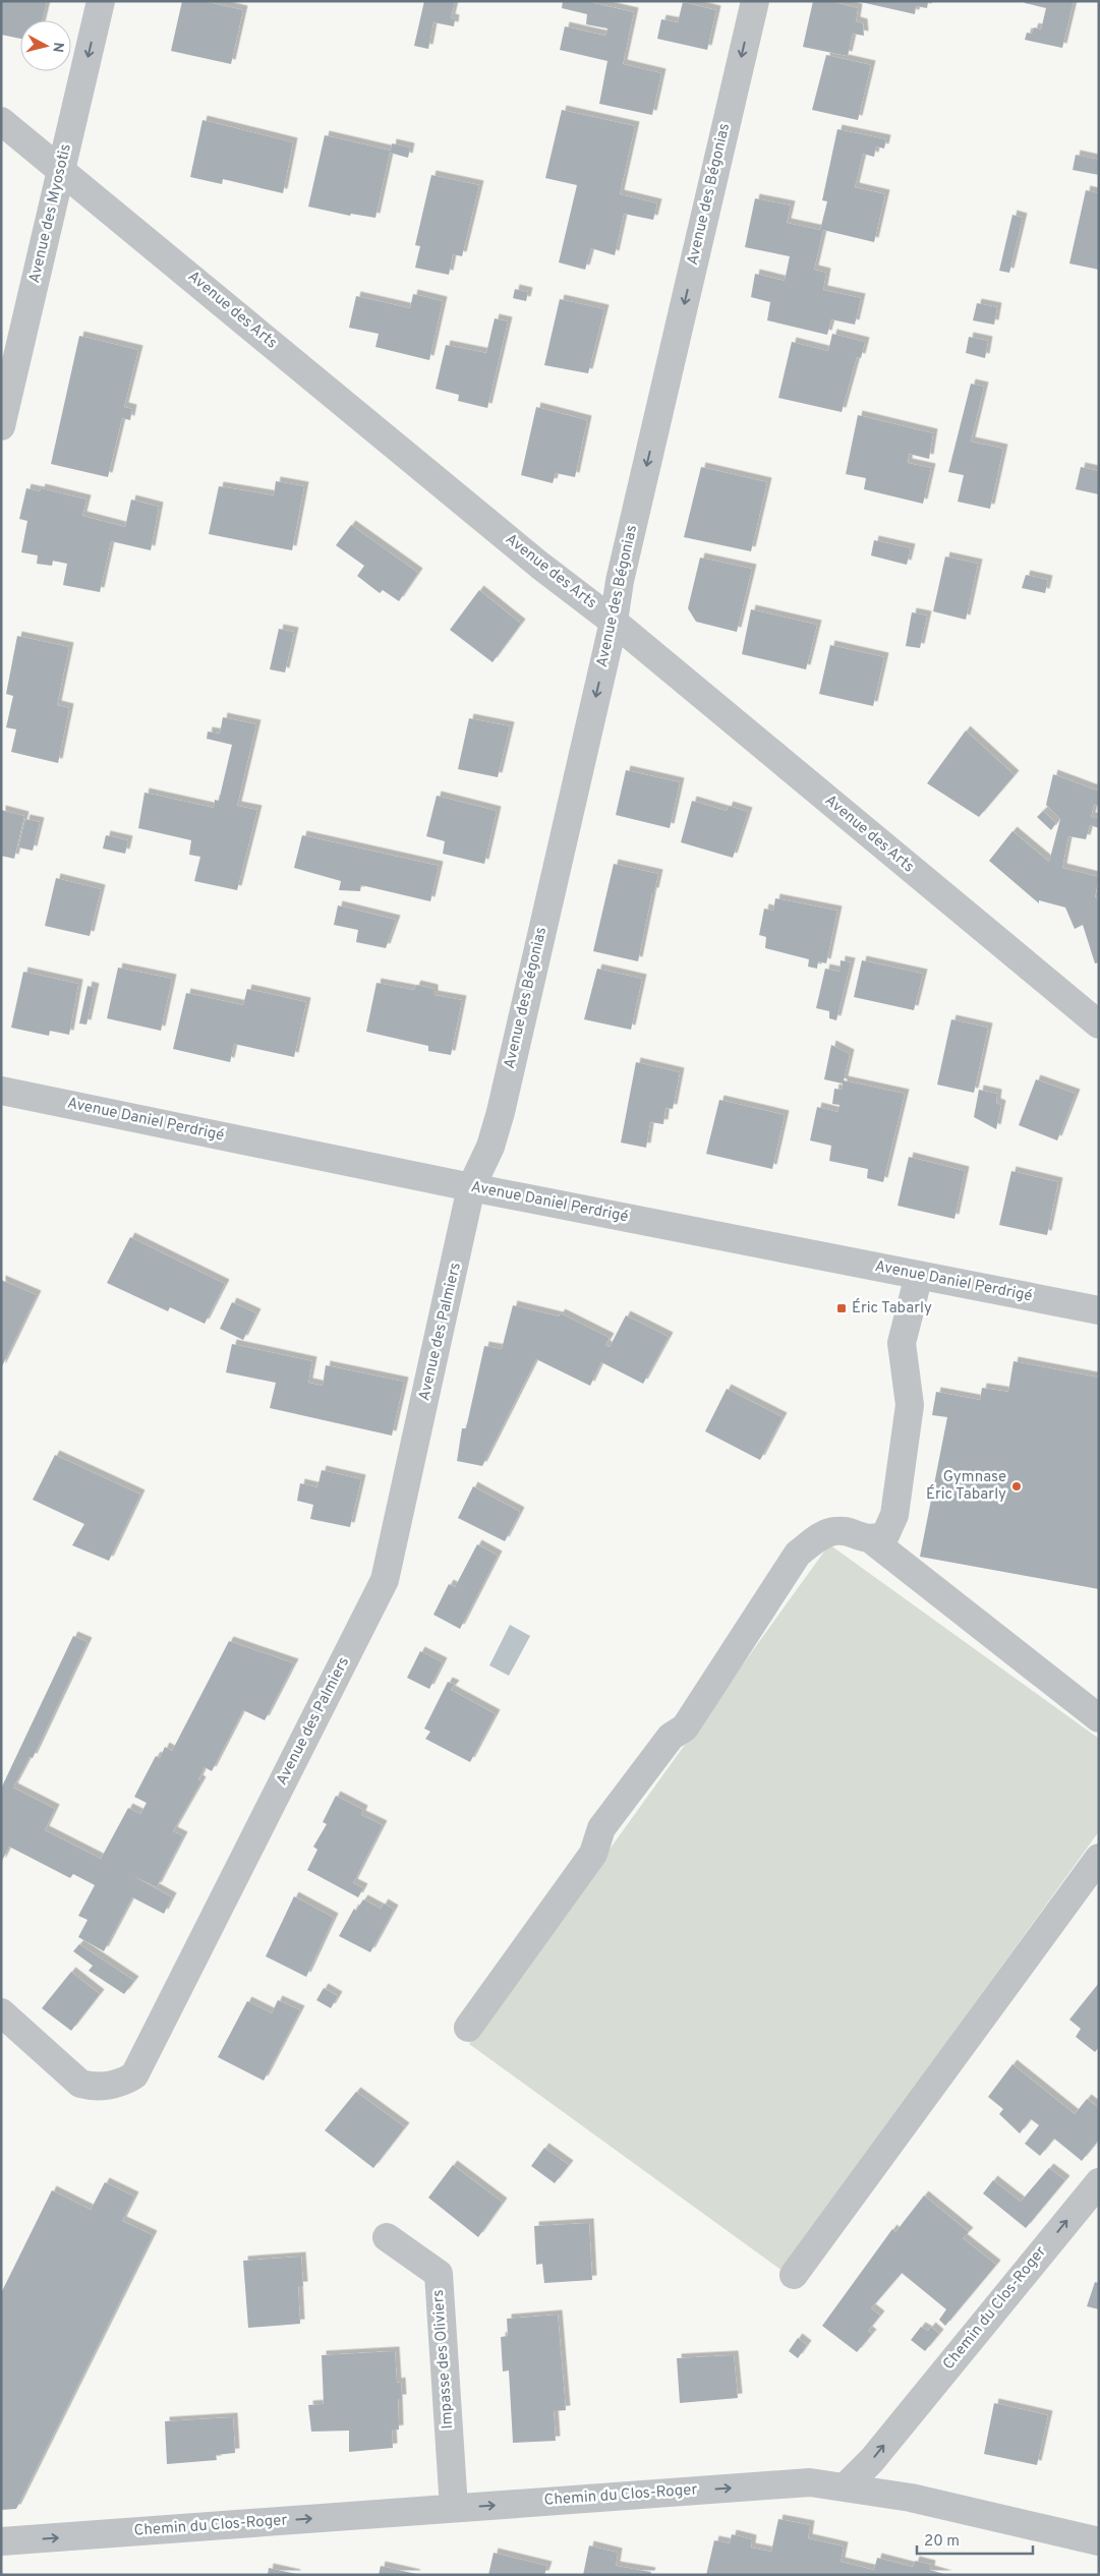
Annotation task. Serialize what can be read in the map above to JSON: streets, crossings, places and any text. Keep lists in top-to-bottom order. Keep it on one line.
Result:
{"streets":{"street":["Avenue des Bégonias","Avenue des Myosotis","Avenue des Arts","Avenue Daniel Perdrigé","Avenue des Palmiers","Chemin du Clos-Roger","Impasse des Oliviers"]},"crossings":[["Avenue des Bégonias","Avenue des Arts"],["Avenue des Bégonias","Avenue Daniel Perdrigé"],["Avenue des Bégonias","Avenue des Palmiers"],["Avenue des Myosotis","Avenue des Arts"],["Avenue Daniel Perdrigé","Avenue des Palmiers"],["Chemin du Clos-Roger","Impasse des Oliviers"]],"one_way":["Avenue des Bégonias","Avenue des Myosotis","Chemin du Clos-Roger"],"places":{"transit":["Éric Tabarly"],"other":["Gymnase Éric Tabarly"]},"scale_bar":"20 m","north":"right"}
